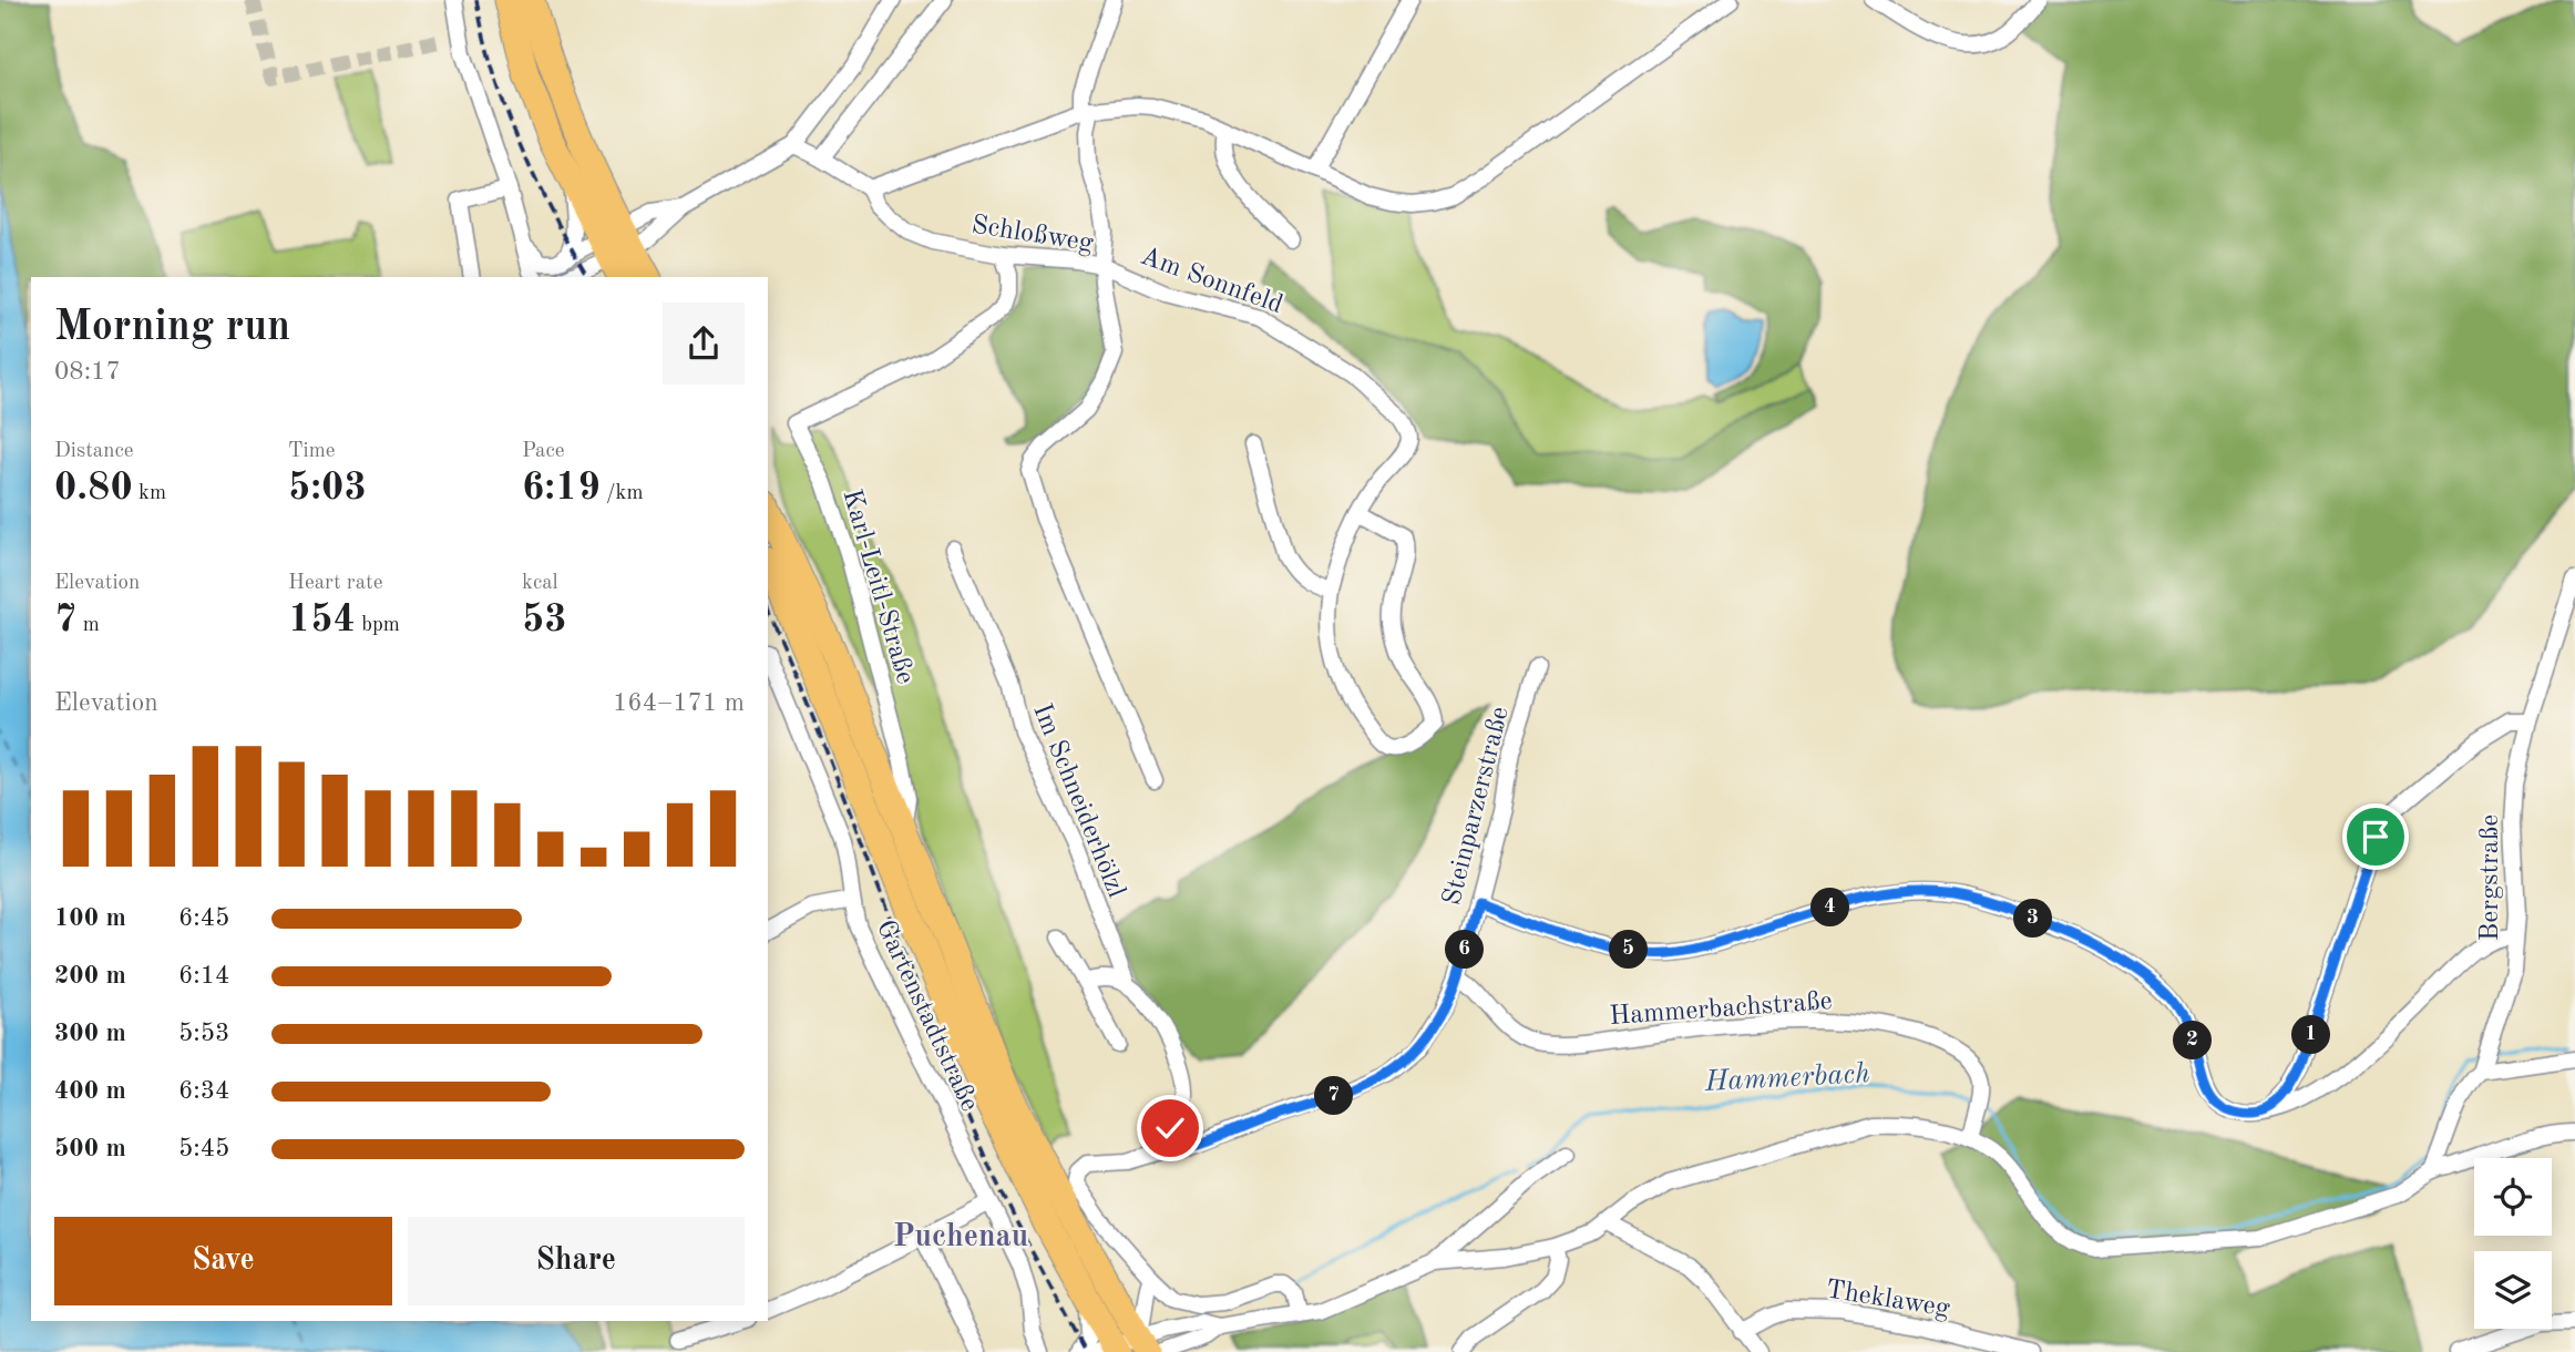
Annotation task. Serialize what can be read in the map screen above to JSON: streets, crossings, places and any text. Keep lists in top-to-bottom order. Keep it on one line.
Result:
{"streets":{"street":["Schloßweg","Am Sonnfeld","Karl-Leitl-Straße","Im Schneiderhölzl","Steinparzerstraße","Bergstraße","Hammerbachstraße","Gartenstadtstraße","Theklaweg"]},"crossings":[["Schloßweg","Am Sonnfeld"],["Schloßweg","Karl-Leitl-Straße"],["Im Schneiderhölzl","Steinparzerstraße"],["Steinparzerstraße","Hammerbachstraße"]],"districts":["Puchenau"],"water":["Hammerbach"],"page":{"heading":["Morning run","08:17"],"stats":[["Distance","0.80 km"],["Time","5:03"],["Pace","6:19 /km"],["Elevation","7 m"],["Heart rate","154 bpm"],["kcal","53"]],"chart":["Elevation","164–171 m"],"pins":["4","3","5","6","1","2","7"],"list":[{"name":"100 m","note":"6:45"},{"name":"200 m","note":"6:14"},{"name":"300 m","note":"5:53"},{"name":"400 m","note":"6:34"},{"name":"500 m","note":"5:45"}],"buttons":["Save","Share"]}}
